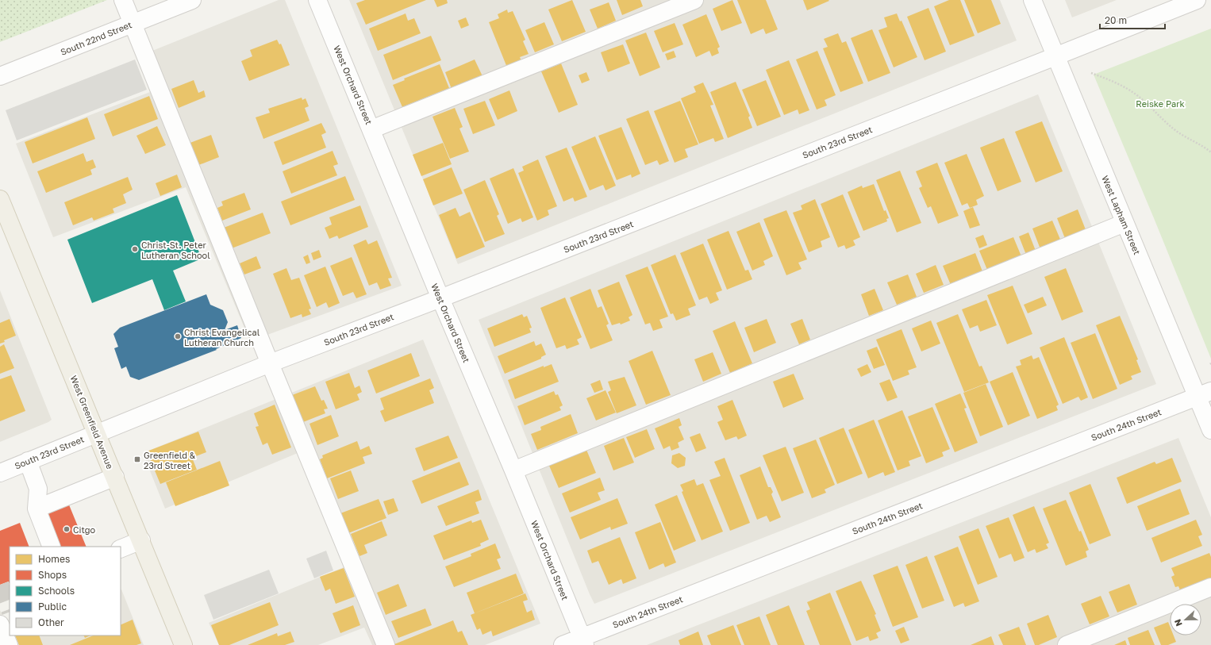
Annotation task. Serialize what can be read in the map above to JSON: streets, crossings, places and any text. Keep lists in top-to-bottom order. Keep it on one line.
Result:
{"streets":{"main road":["West Greenfield Avenue"],"street":["South 22nd Street","West Orchard Street","South 23rd Street","West Lapham Street","South 24th Street"]},"crossings":[["West Orchard Street","South 23rd Street"],["West Orchard Street","South 24th Street"],["South 23rd Street","West Lapham Street"],["South 23rd Street","West Greenfield Avenue"],["West Lapham Street","South 24th Street"]],"parks":["Reiske Park"],"places":{"other":["Christ-St. Peter Lutheran School","Christ Evangelical Lutheran Church","Citgo"],"transit":["Greenfield & 23rd Street"]},"legend":["Homes","Shops","Schools","Public","Other"],"scale_bar":"20 m","north":"left"}
